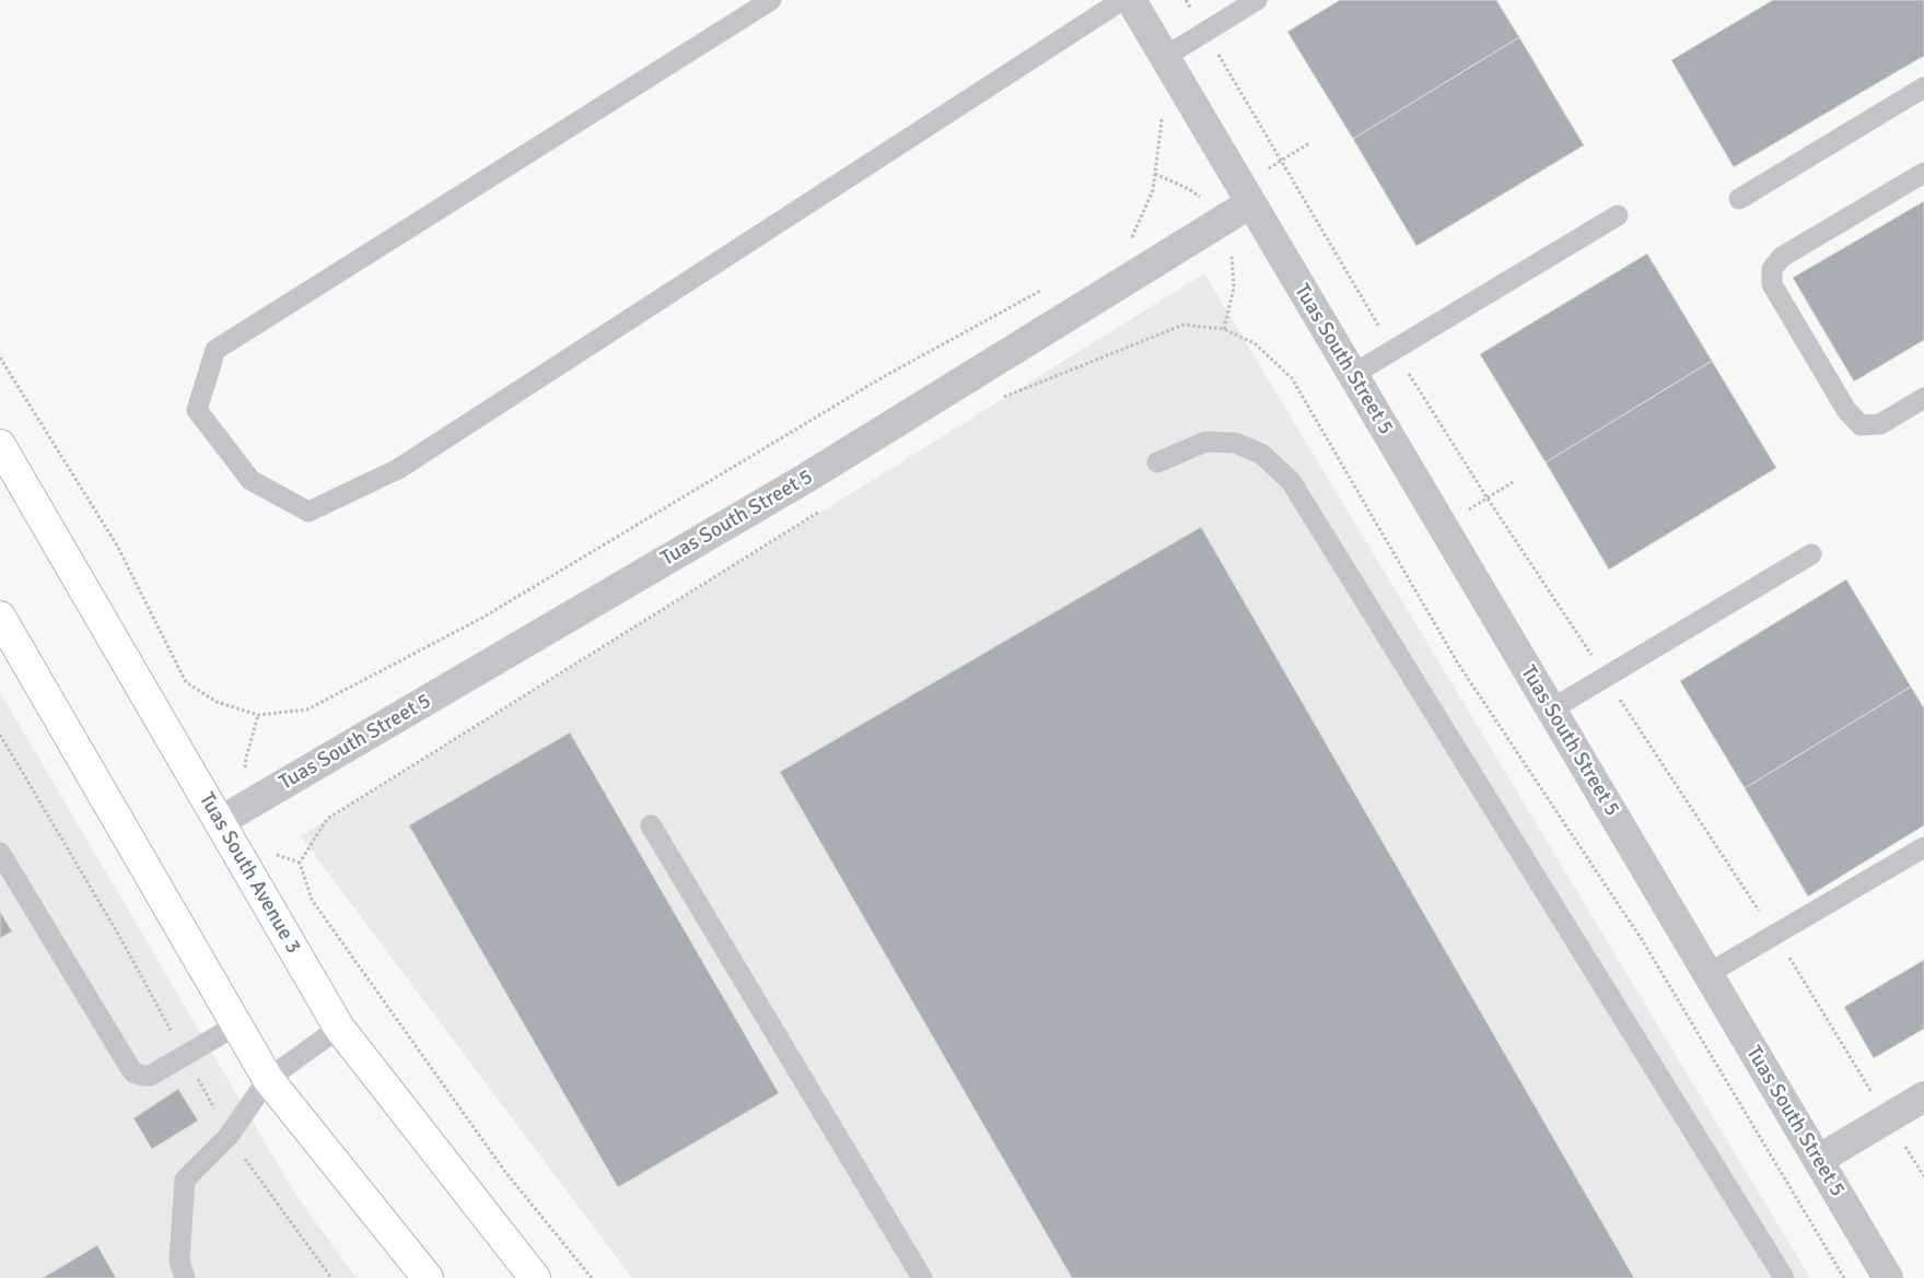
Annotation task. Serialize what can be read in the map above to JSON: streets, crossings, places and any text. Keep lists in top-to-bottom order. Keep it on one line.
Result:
{"streets":{"main road":["Tuas South Avenue 3"],"street":["Tuas South Street 5"]},"crossings":[["Tuas South Street 5","Tuas South Avenue 3"]]}
